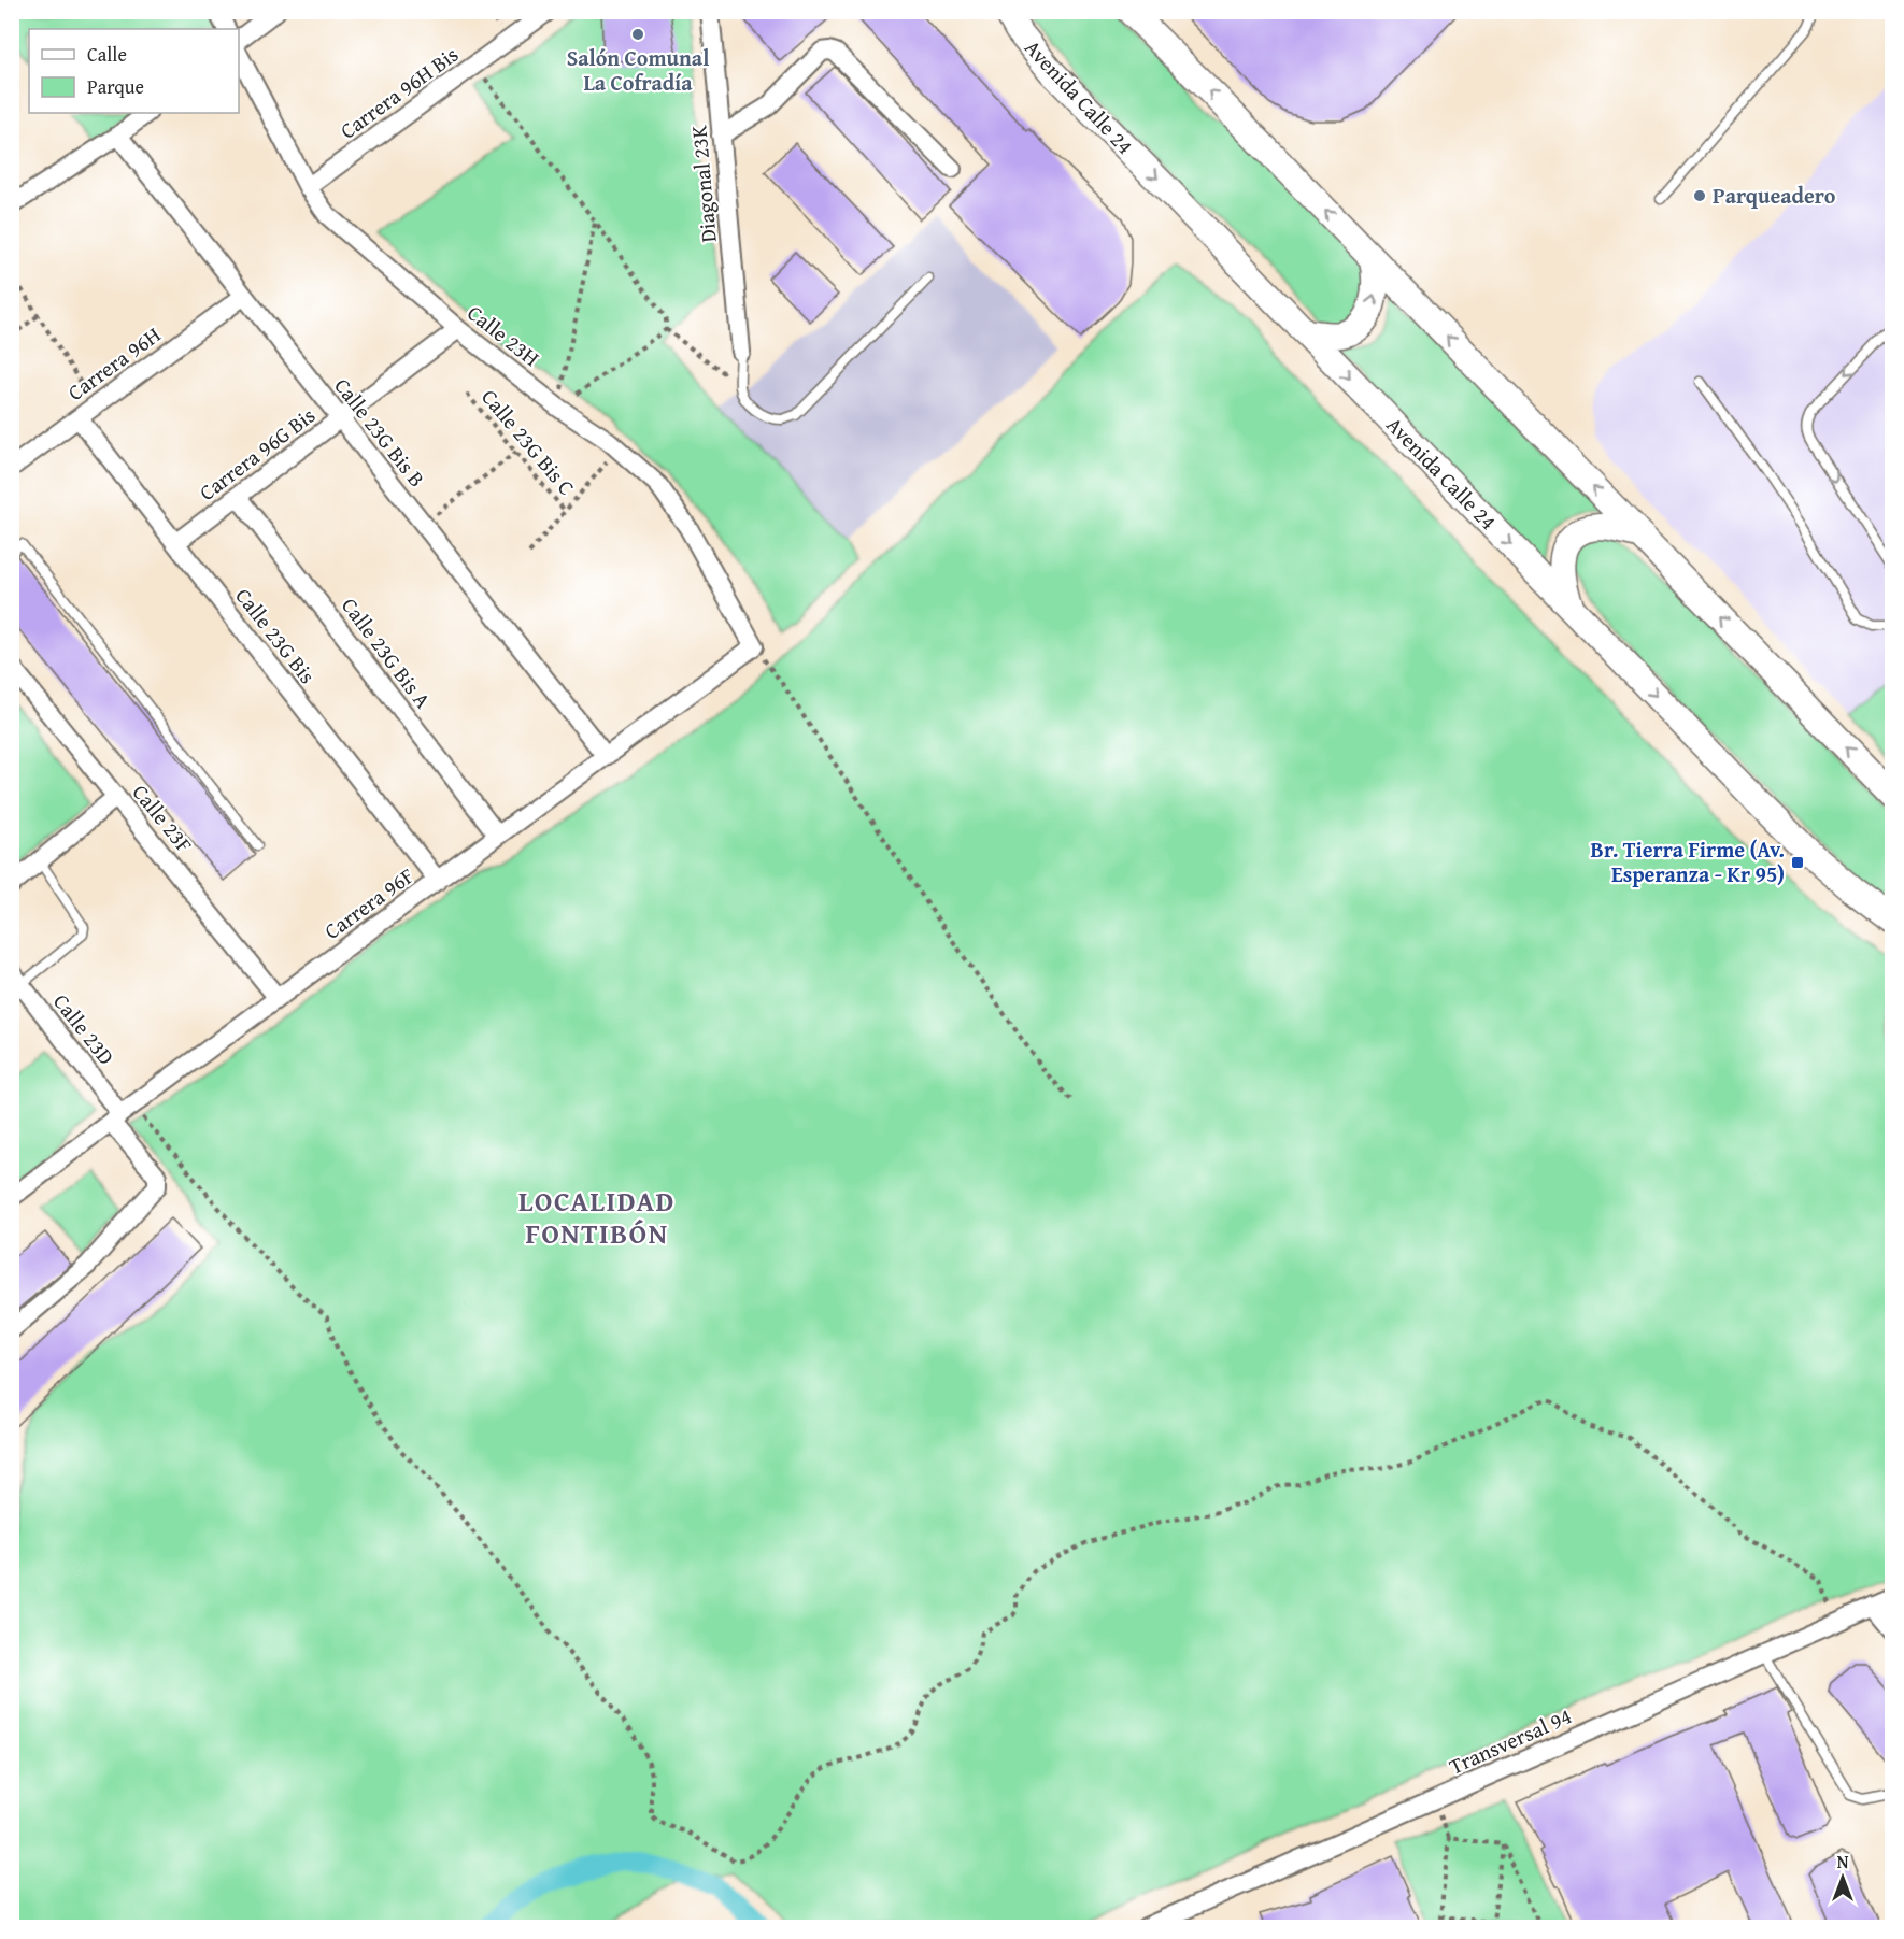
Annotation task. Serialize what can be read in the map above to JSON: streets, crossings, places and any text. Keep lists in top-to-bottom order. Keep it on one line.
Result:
{"streets":{"main road":["Avenida Calle 24"],"street":["Carrera 96H Bis","Diagonal 23K","Calle 23H","Carrera 96H","Calle 23G Bis B","Carrera 96G Bis","Calle 23G Bis","Calle 23G Bis A","Calle 23F","Carrera 96F","Calle 23D","Transversal 94"],"path":["Calle 23G Bis C"]},"crossings":[["Carrera 96H Bis","Calle 23H"],["Calle 23H","Carrera 96G Bis"],["Calle 23H","Carrera 96F"],["Carrera 96H","Calle 23G Bis B"],["Carrera 96H","Calle 23G Bis"],["Calle 23G Bis B","Carrera 96G Bis"],["Calle 23G Bis B","Carrera 96F"],["Carrera 96G Bis","Calle 23G Bis"],["Carrera 96G Bis","Calle 23G Bis A"],["Calle 23G Bis","Carrera 96F"],["Calle 23G Bis A","Carrera 96F"],["Calle 23F","Carrera 96F"],["Carrera 96F","Calle 23D"]],"districts":["LOCALIDAD FONTIBÓN"],"places":{"other":["Salón Comunal La Cofradía","Parqueadero"],"transit":["Br. Tierra Firme (Av. Esperanza - Kr 95)"]},"legend":["Calle","Parque"],"north":"top"}
